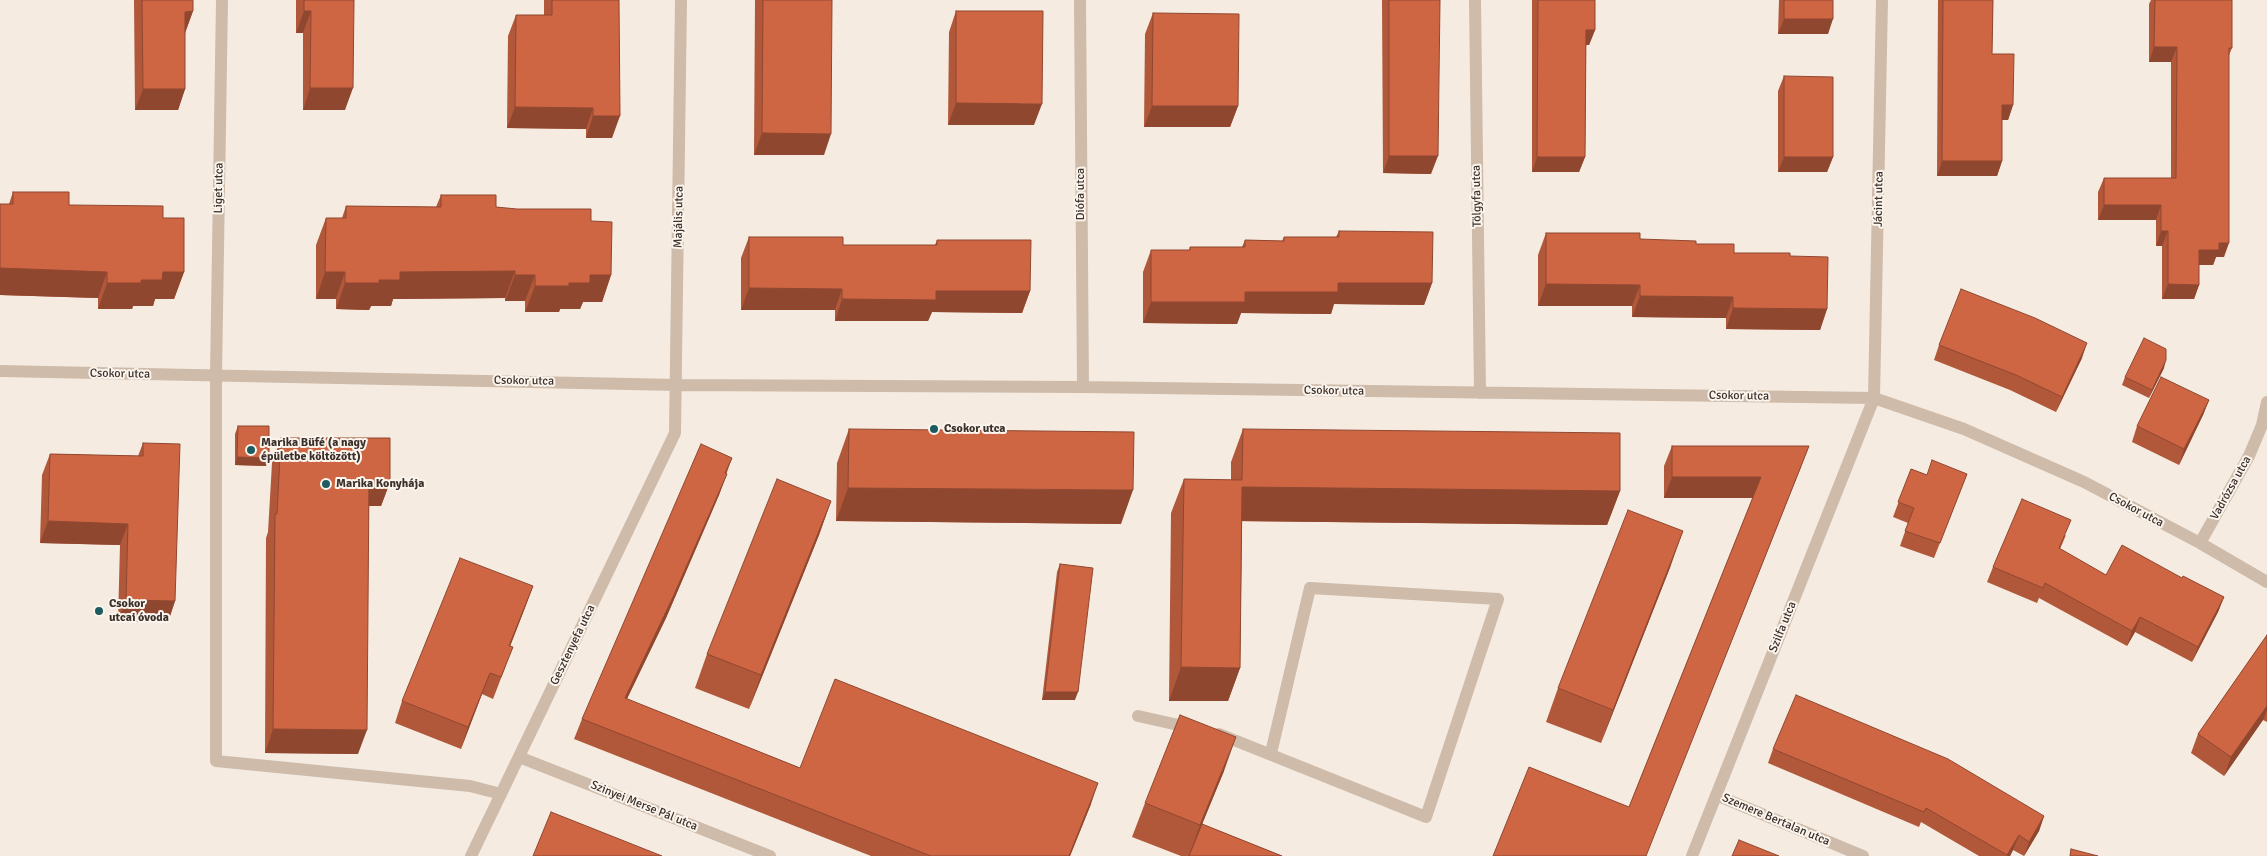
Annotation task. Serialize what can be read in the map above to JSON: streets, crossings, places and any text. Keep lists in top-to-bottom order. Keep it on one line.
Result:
{"streets":{"street":["Liget utca","Diófa utca","Tölgyfa utca","Jácint utca","Majális utca","Csokor utca","Vadrózsa utca","Szilfa utca","Gesztenyefa utca","Szinyei Merse Pál utca","Szemere Bertalan utca"]},"crossings":[["Liget utca","Csokor utca"],["Liget utca","Gesztenyefa utca"],["Diófa utca","Csokor utca"],["Tölgyfa utca","Csokor utca"],["Jácint utca","Csokor utca"],["Jácint utca","Szilfa utca"],["Majális utca","Csokor utca"],["Majális utca","Gesztenyefa utca"],["Csokor utca","Vadrózsa utca"],["Csokor utca","Szilfa utca"],["Szilfa utca","Szemere Bertalan utca"],["Gesztenyefa utca","Szinyei Merse Pál utca"]],"places":["Csokor utca","Marika Büfé (a nagy épületbe költözött)","Marika Konyhája","Csokor utcai óvoda"]}
